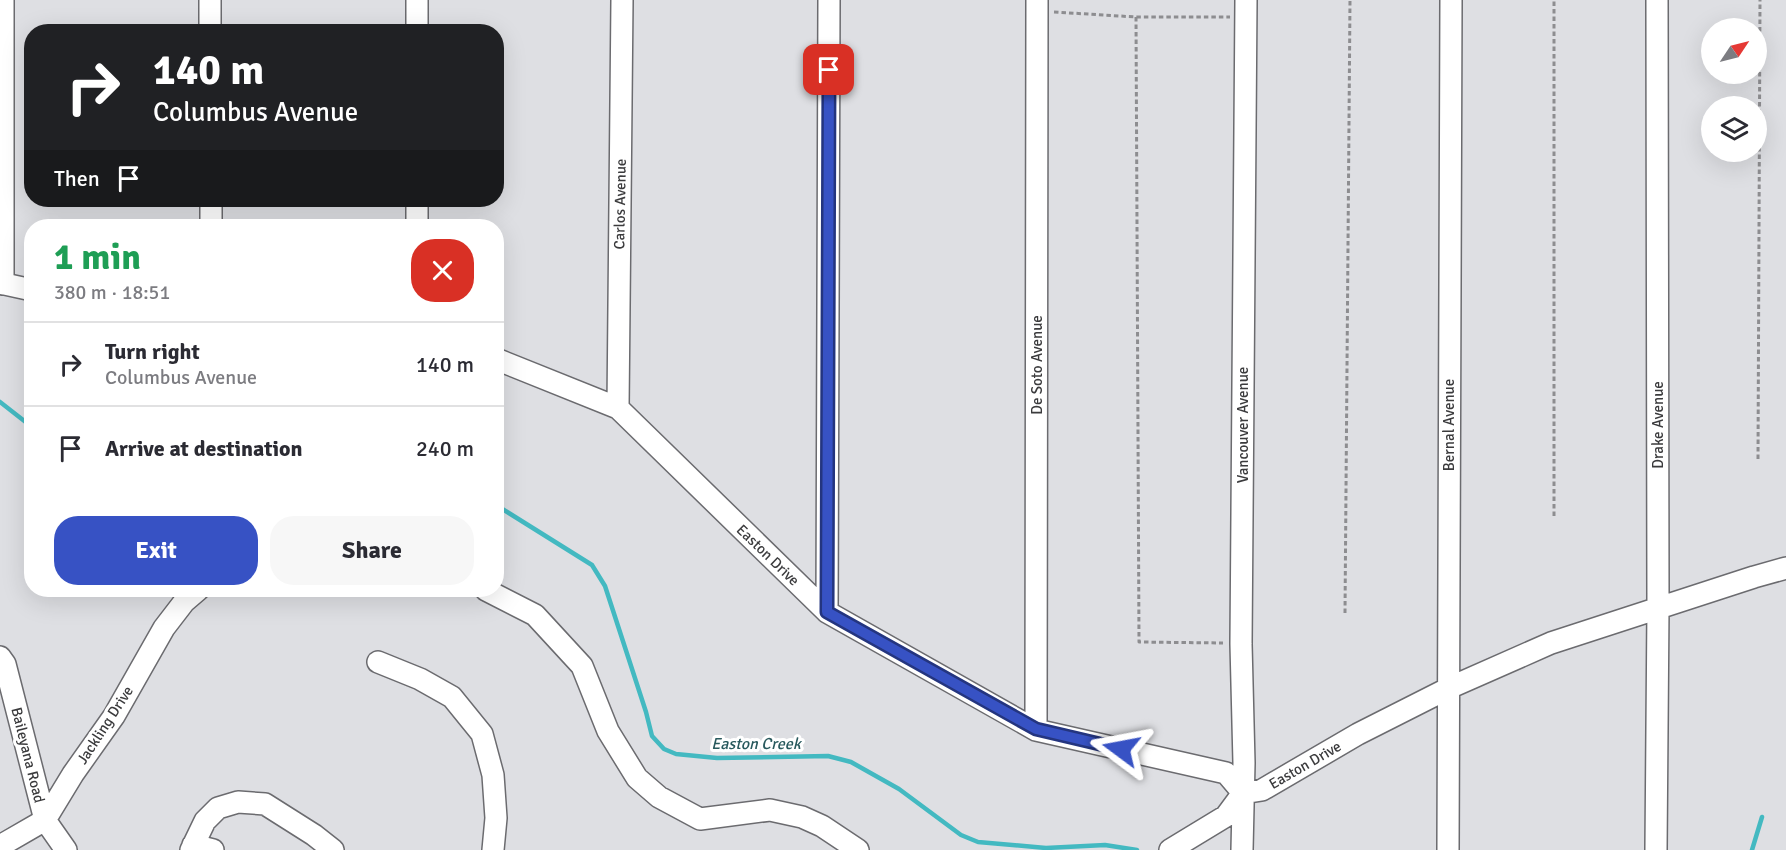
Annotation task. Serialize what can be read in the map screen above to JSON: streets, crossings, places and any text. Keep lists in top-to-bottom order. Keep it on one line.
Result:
{"streets":{"street":["Carlos Avenue","De Soto Avenue","Vancouver Avenue","Bernal Avenue","Drake Avenue","Easton Drive","Jackling Drive","Baileyana Road"]},"crossings":[["Carlos Avenue","Easton Drive"],["De Soto Avenue","Easton Drive"],["Vancouver Avenue","Easton Drive"],["Bernal Avenue","Easton Drive"],["Drake Avenue","Easton Drive"],["Jackling Drive","Baileyana Road"]],"water":["Easton Creek"],"north":"top right","page":{"turn":["140 m","Columbus Avenue"],"then":"Then","heading":["1 min","380 m · 18:51"],"list":[{"name":"Turn right","note":"Columbus Avenue","value":"140 m"},{"name":"Arrive at destination","value":"240 m"}],"buttons":["Exit","Share"]}}
